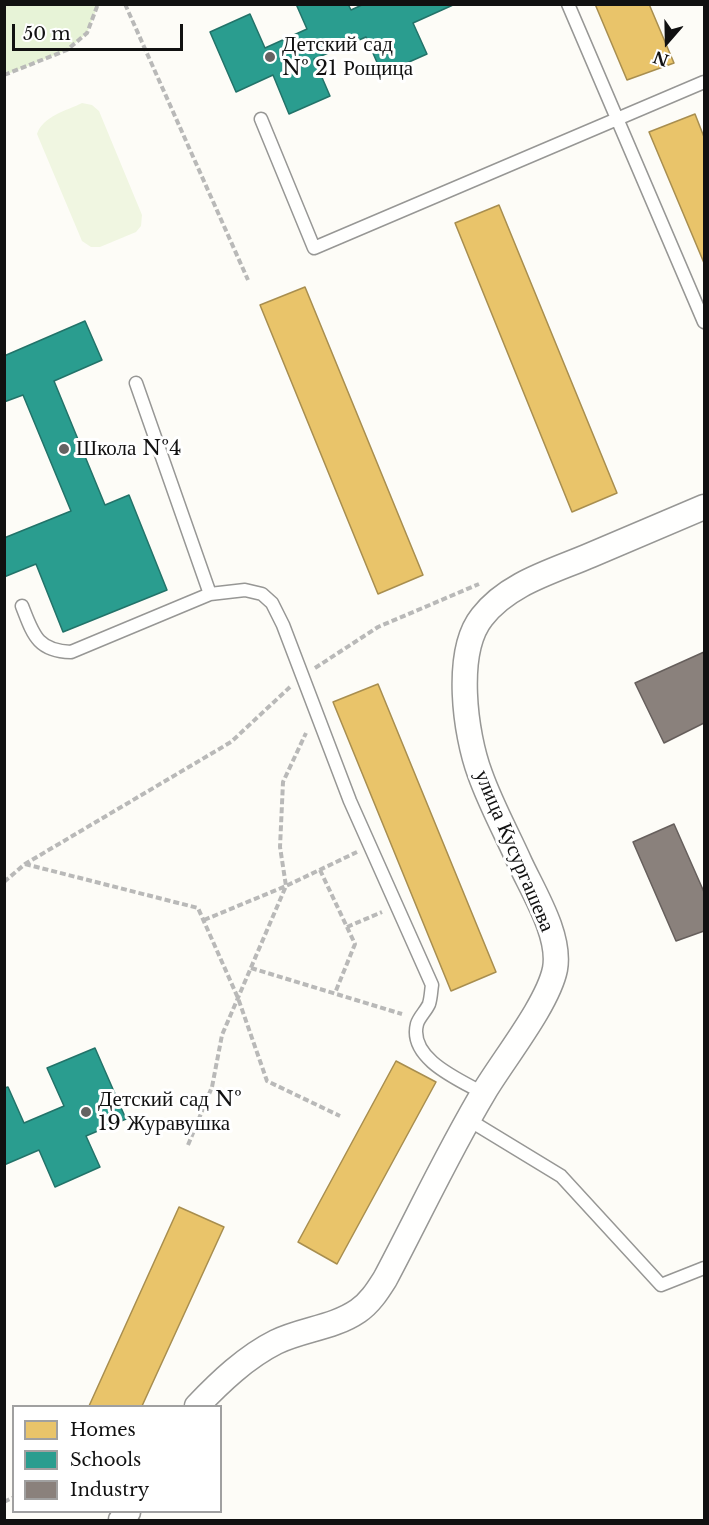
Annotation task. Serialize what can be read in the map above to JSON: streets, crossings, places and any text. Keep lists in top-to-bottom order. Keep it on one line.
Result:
{"streets":{"street":["улица Кусургашева"]},"places":["Детский сад № 21 Рощица","Школа №4","Детский сад № 19 Журавушка"],"legend":["Homes","Schools","Industry"],"scale_bar":"50 m","north":"bottom"}
